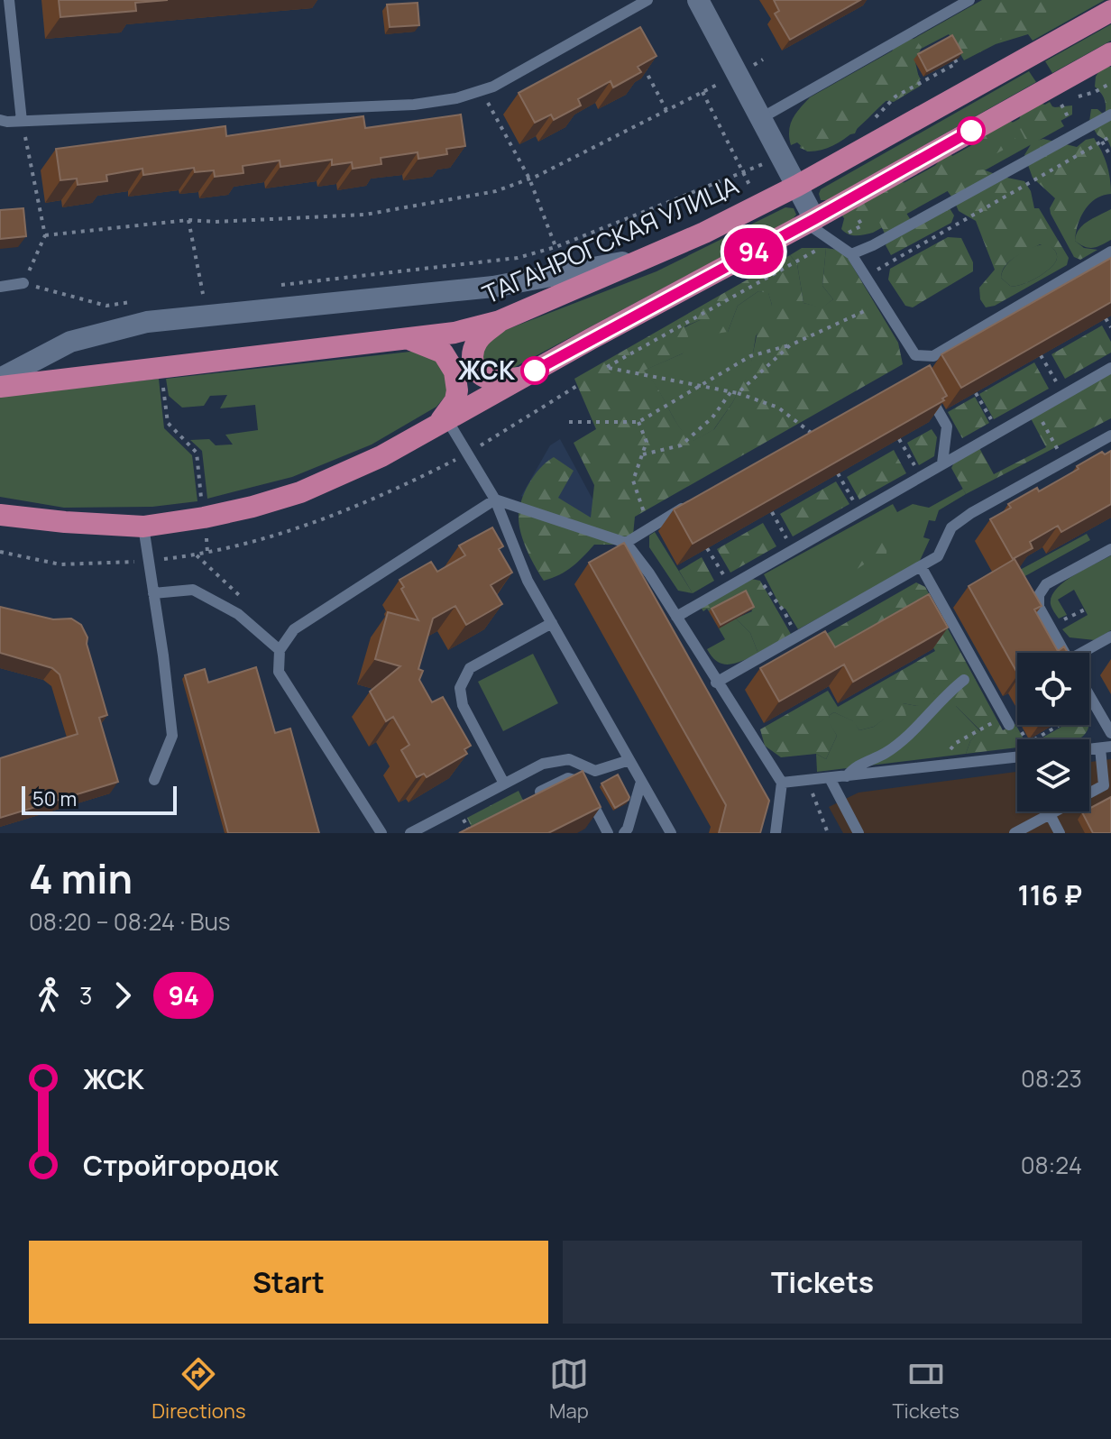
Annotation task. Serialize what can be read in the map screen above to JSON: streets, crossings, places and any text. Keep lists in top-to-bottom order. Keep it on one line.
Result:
{"streets":{"main road":["ТАГАНРОГСКАЯ УЛИЦА"]},"places":["ЖСК"],"lines":["bus line 94"],"scale_bar":"50 m","page":{"on_map":"94","scale":"50 m","heading":["4 min","08:20 – 08:24 · Bus","116 ₽"],"legs":["3","94"],"list":[{"name":"ЖСК","value":"08:23"},{"name":"Стройгородок","value":"08:24"}],"buttons":["Start","Tickets"],"tabs":["Directions","Map","Tickets"]}}
